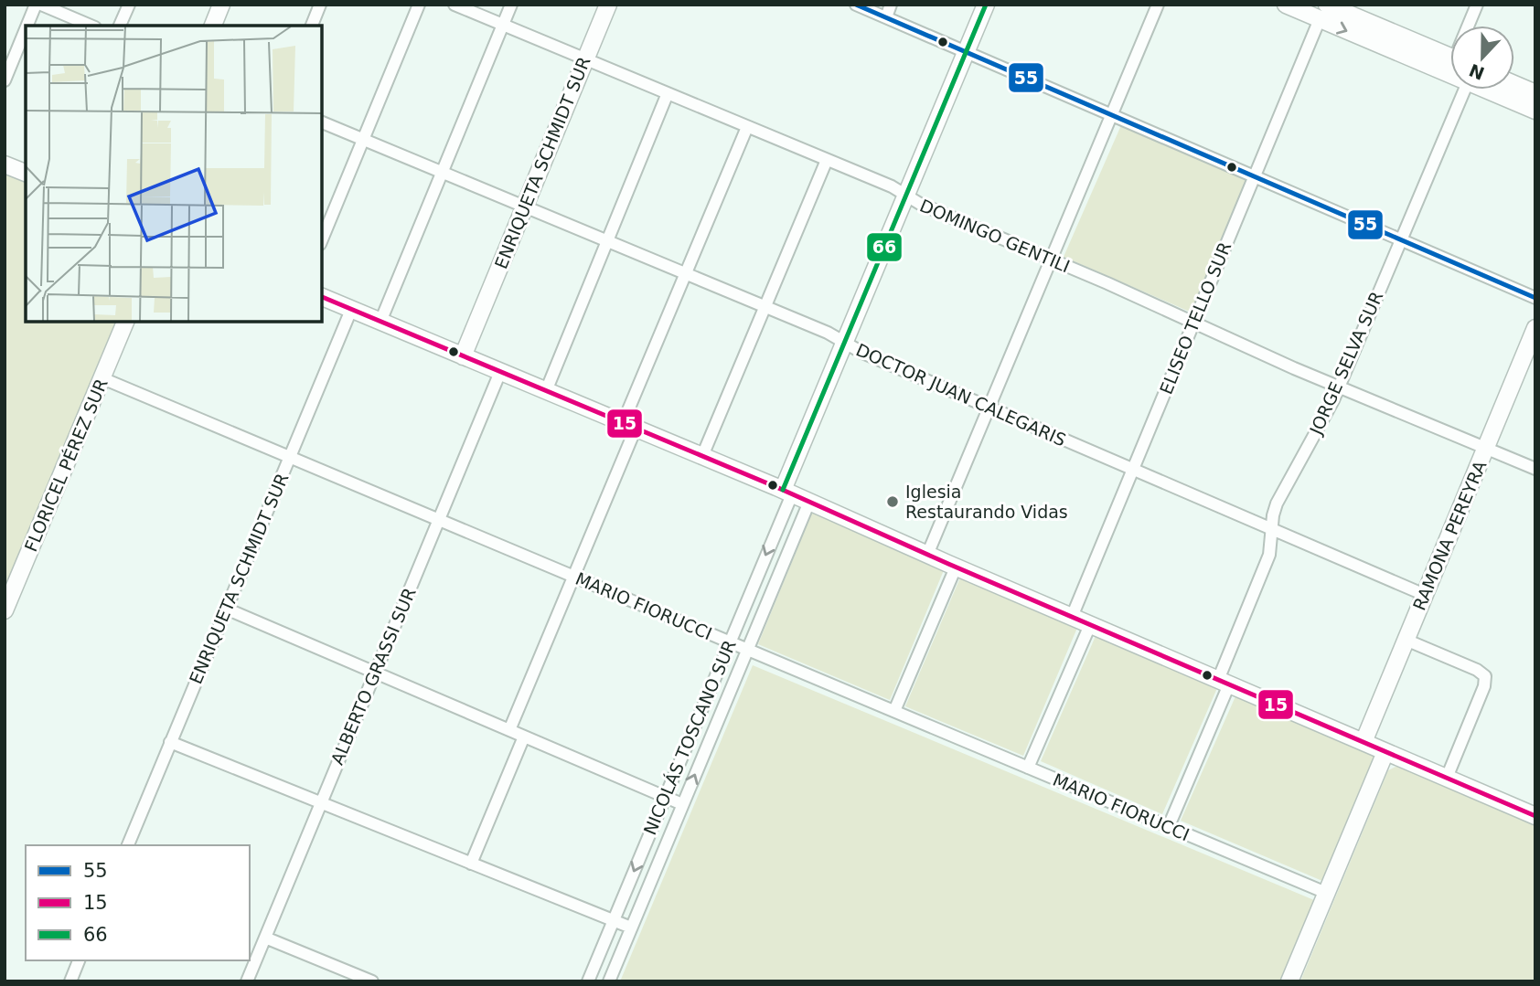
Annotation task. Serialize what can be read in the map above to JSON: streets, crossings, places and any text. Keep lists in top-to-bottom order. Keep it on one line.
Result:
{"streets":{"street":["ENRIQUETA SCHMIDT SUR","DOMINGO GENTILI","ELISEO TELLO SUR","JORGE SELVA SUR","DOCTOR JUAN CALEGARIS","FLORICEL PÉREZ SUR","RAMONA PEREYRA","MARIO FIORUCCI","ALBERTO GRASSI SUR","NICOLÁS TOSCANO SUR"]},"crossings":[["ENRIQUETA SCHMIDT SUR","DOMINGO GENTILI"],["ENRIQUETA SCHMIDT SUR","DOCTOR JUAN CALEGARIS"],["ENRIQUETA SCHMIDT SUR","MARIO FIORUCCI"],["DOMINGO GENTILI","ELISEO TELLO SUR"],["DOMINGO GENTILI","JORGE SELVA SUR"],["DOMINGO GENTILI","RAMONA PEREYRA"],["DOMINGO GENTILI","NICOLÁS TOSCANO SUR"],["ELISEO TELLO SUR","DOCTOR JUAN CALEGARIS"],["JORGE SELVA SUR","DOCTOR JUAN CALEGARIS"],["JORGE SELVA SUR","MARIO FIORUCCI"],["DOCTOR JUAN CALEGARIS","RAMONA PEREYRA"],["DOCTOR JUAN CALEGARIS","NICOLÁS TOSCANO SUR"],["FLORICEL PÉREZ SUR","MARIO FIORUCCI"],["MARIO FIORUCCI","ALBERTO GRASSI SUR"],["MARIO FIORUCCI","NICOLÁS TOSCANO SUR"]],"places":["Iglesia Restaurando Vidas"],"lines":["transit line 55","transit line 66","transit line 15"],"legend":["55","15","66"],"north":"bottom"}
